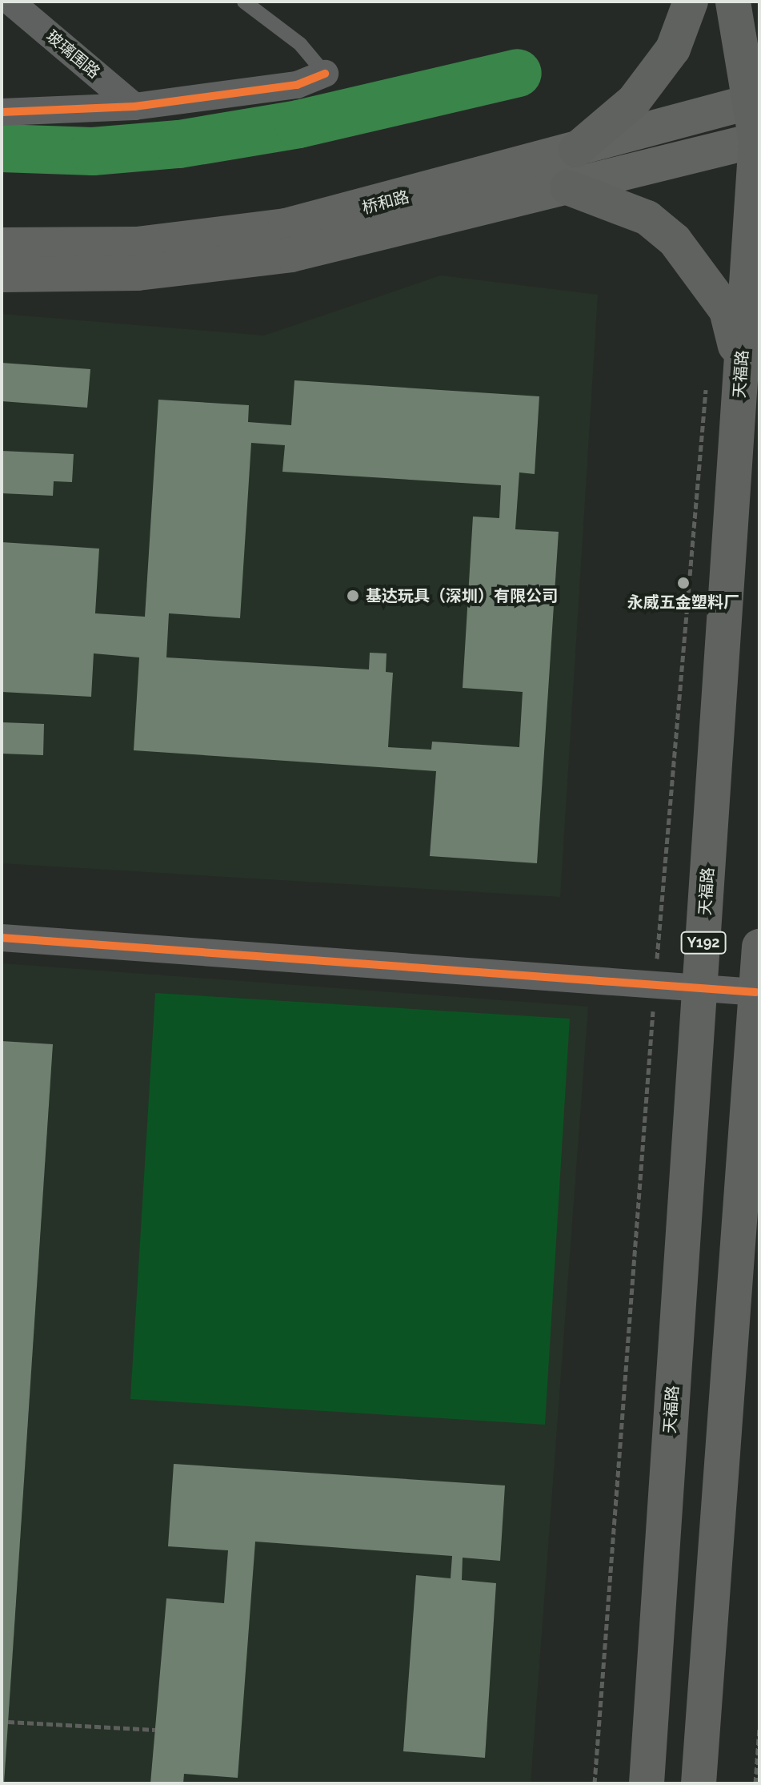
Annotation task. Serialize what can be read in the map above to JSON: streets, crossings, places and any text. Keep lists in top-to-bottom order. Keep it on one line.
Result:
{"streets":{"main road":["桥和路","天福路","Y192"],"street":["玻璃围路"]},"crossings":[["桥和路","天福路"]],"places":["永威五金塑料厂","基达玩具（深圳）有限公司"]}
